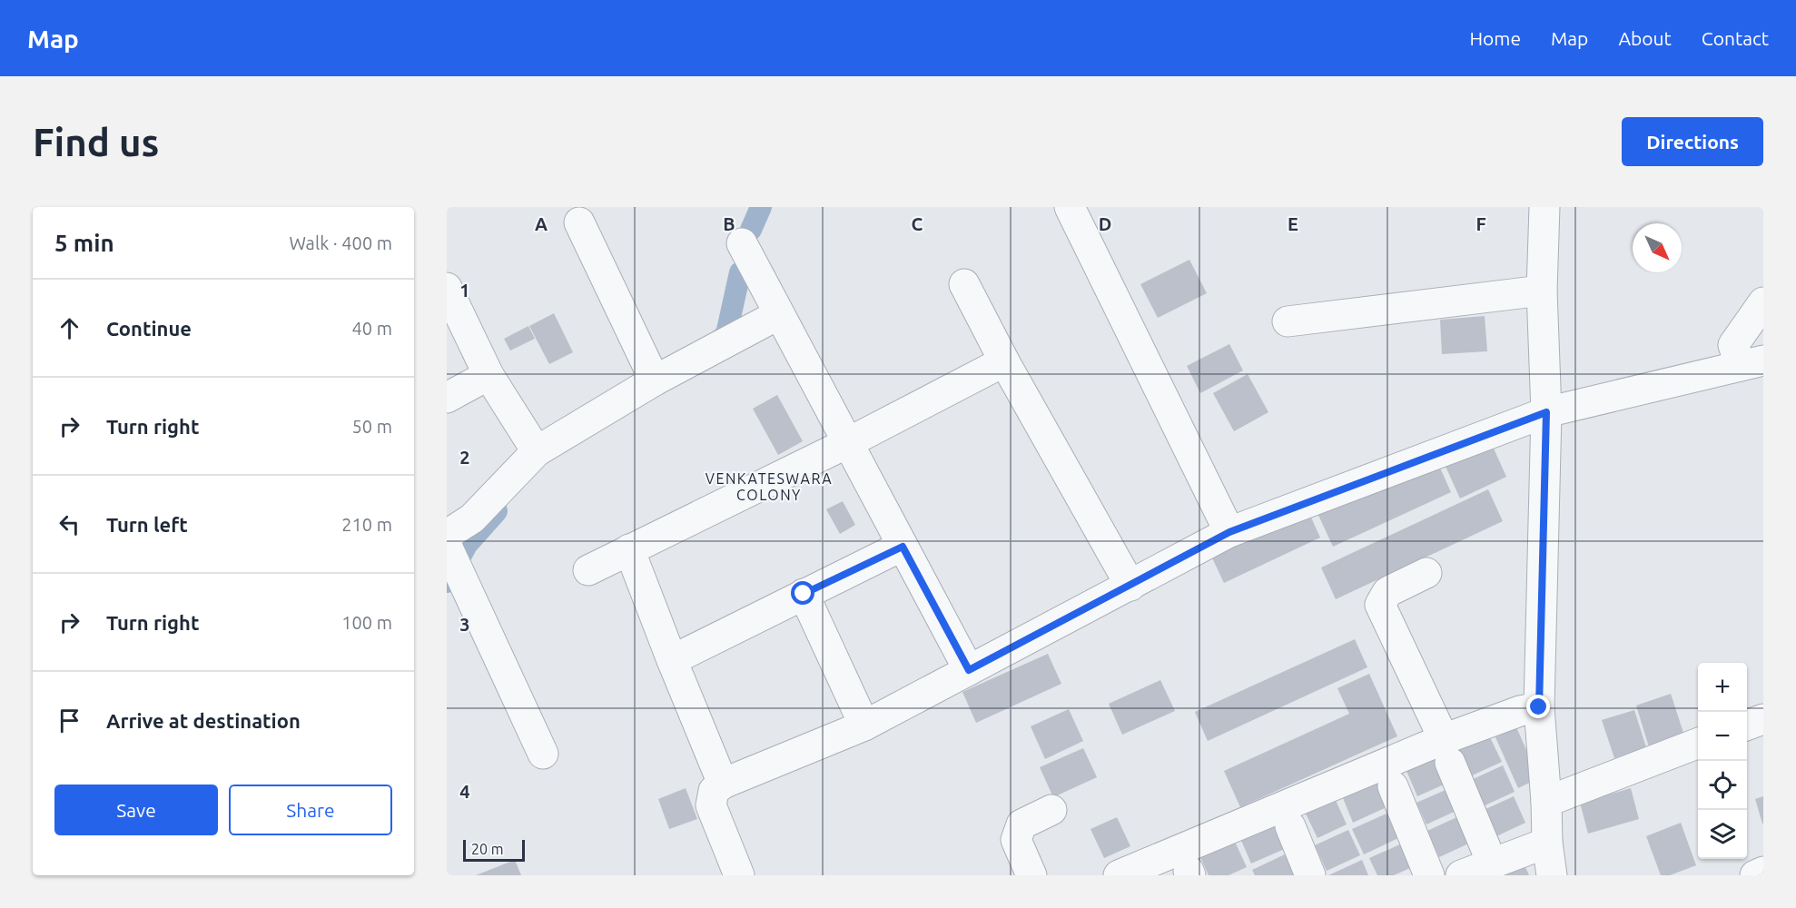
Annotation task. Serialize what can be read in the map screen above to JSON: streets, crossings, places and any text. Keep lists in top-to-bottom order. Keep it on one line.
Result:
{"districts":["VENKATESWARA COLONY"],"scale_bar":"20 m","north":"bottom right","page":{"header":"Map","nav":["Home","Map","About","Contact"],"buttons":["Directions",["Save","Share"]],"title":"Find us","heading":["5 min","Walk · 400 m"],"list":[["Continue","40 m"],["Turn right","50 m"],["Turn left","210 m"],["Turn right","100 m"],"Arrive at destination"],"map_buttons":["+","−"],"scale":"20 m"},"grid":{"columns":["A","B","C","D","E","F"],"rows":["1","2","3","4"]}}
